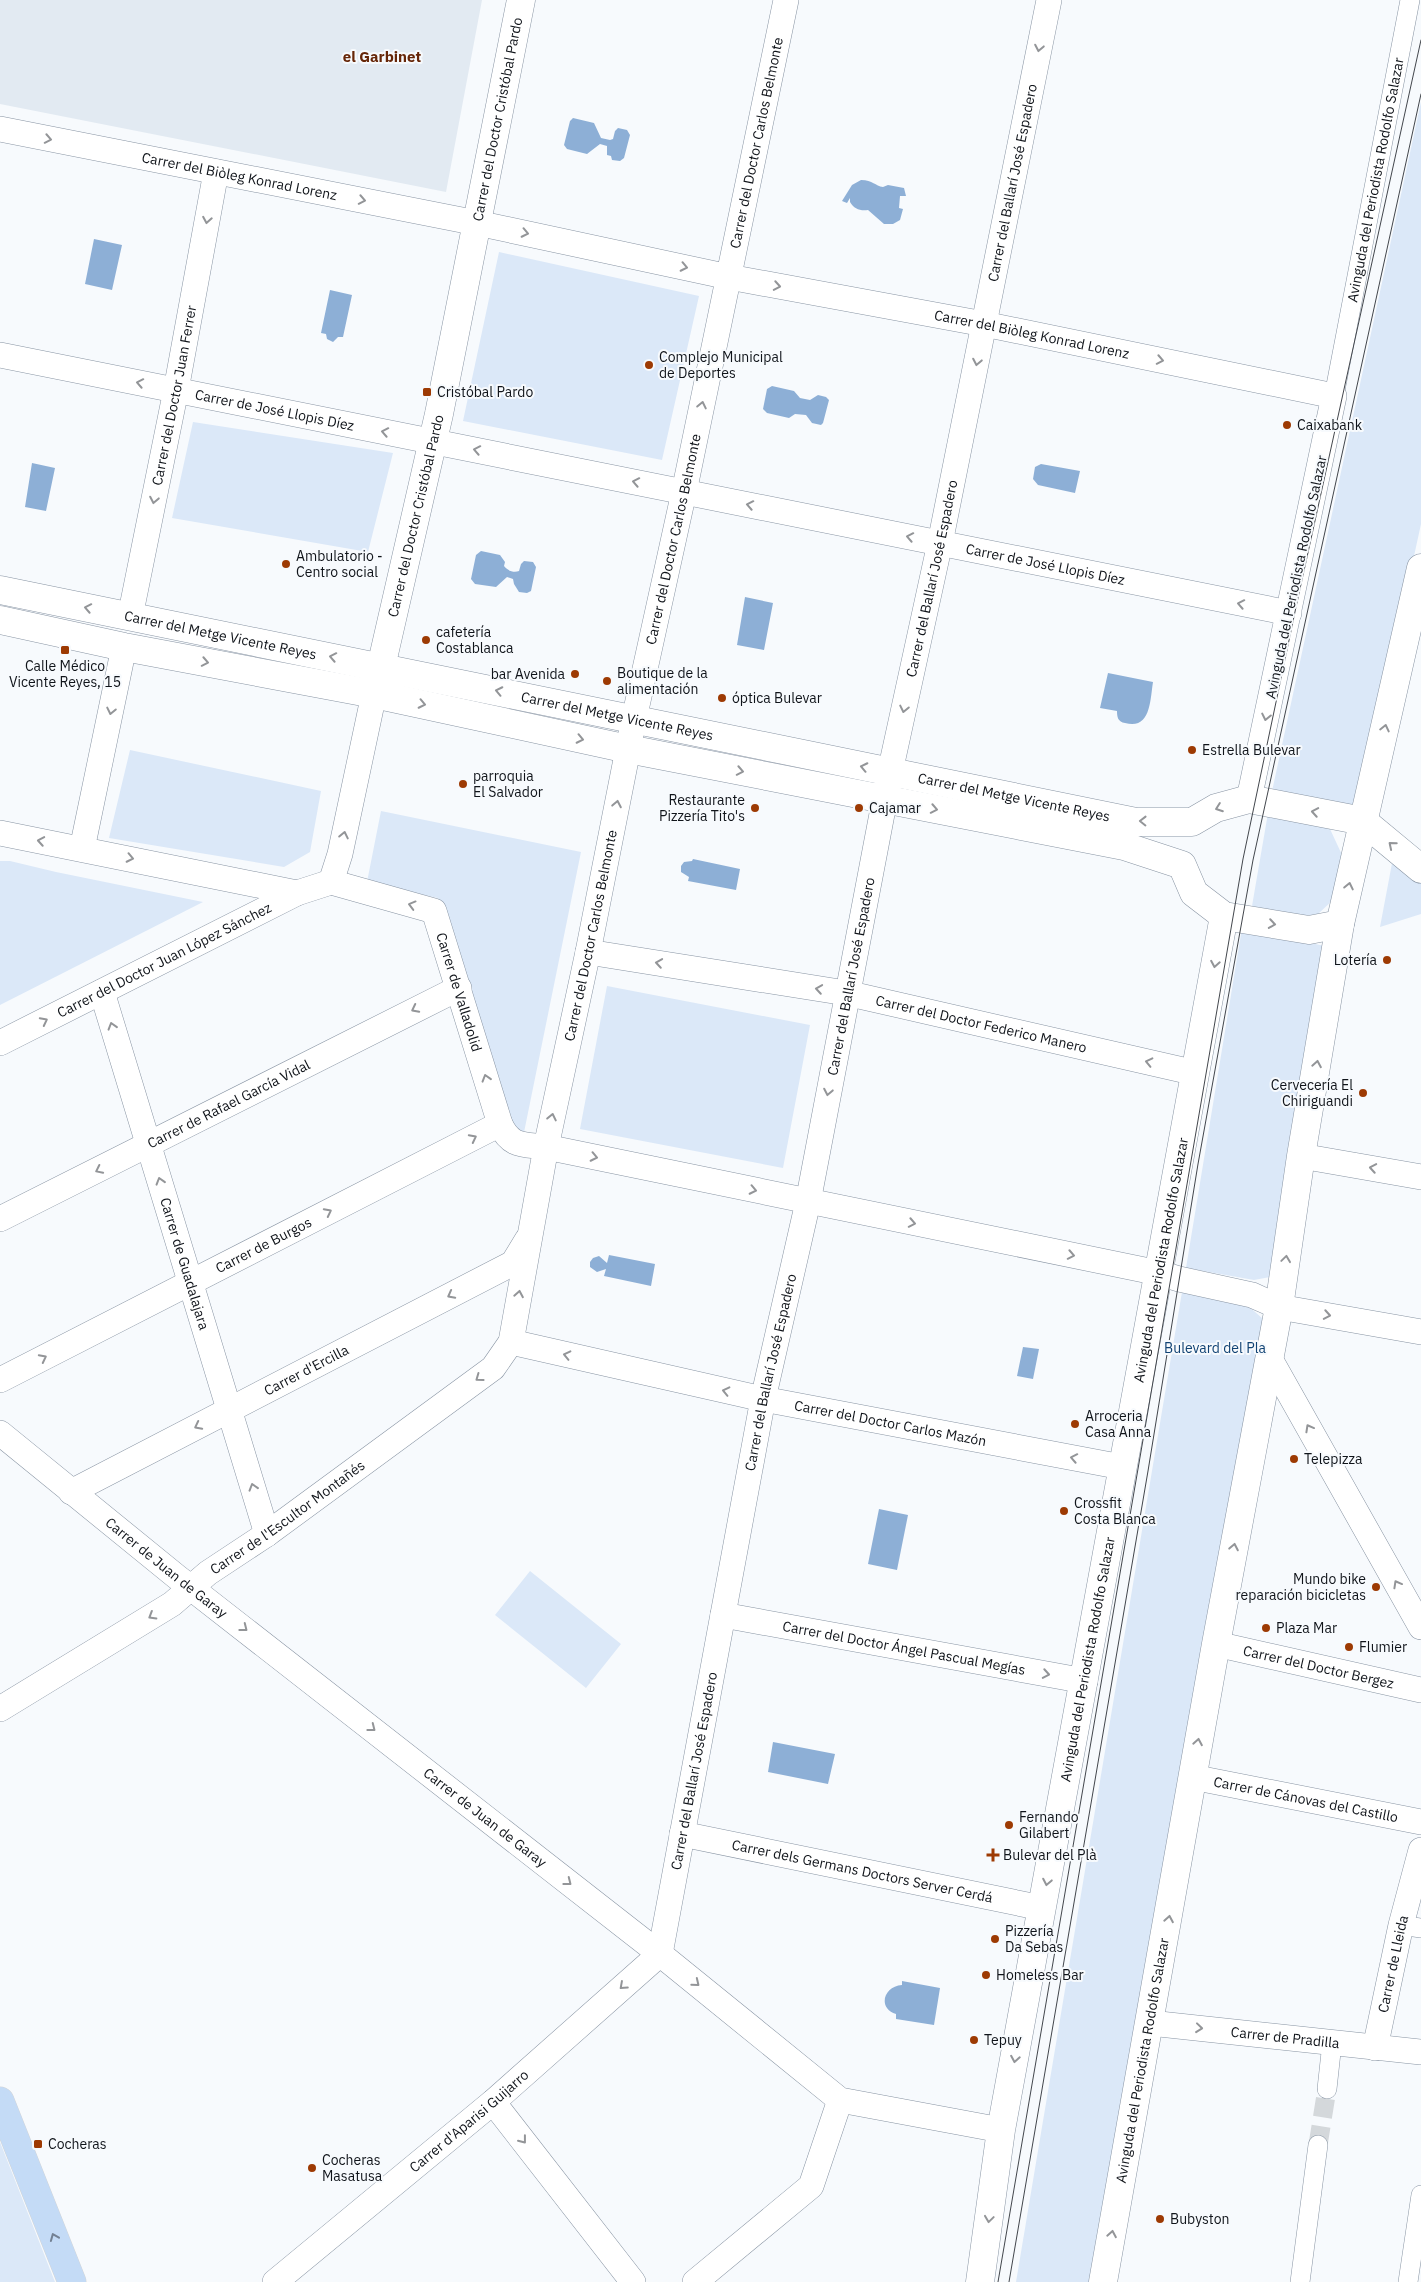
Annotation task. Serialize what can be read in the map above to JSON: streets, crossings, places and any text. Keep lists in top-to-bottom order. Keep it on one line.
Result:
{"streets":{"street":["Carrer del Doctor Cristóbal Pardo","Carrer del Doctor Carlos Belmonte","Carrer del Biòleg Konrad Lorenz","Avinguda del Periodista Rodolfo Salazar","Carrer del Ballarí José Espadero","Carrer del Doctor Juan Ferrer","Carrer de José Llopis Díez","Carrer del Metge Vicente Reyes","Carrer del Doctor Juan López Sánchez","Carrer de Valladolid","Carrer del Doctor Federico Manero","Carrer de Rafael García Vidal","Carrer de Burgos","Carrer de Guadalajara","Carrer d'Ercilla","Carrer del Doctor Carlos Mazón","Carrer de l'Escultor Montañés","Carrer de Juan de Garay","Carrer del Doctor Ángel Pascual Megías","Carrer del Doctor Bergez","Carrer de Cánovas del Castillo","Carrer dels Germans Doctors Server Cerdá","Carrer de Lleida","Carrer de Pradilla","Carrer d'Aparisi Guijarro"]},"crossings":[["Carrer del Doctor Cristóbal Pardo","Carrer del Biòleg Konrad Lorenz"],["Carrer del Doctor Cristóbal Pardo","Carrer de José Llopis Díez"],["Carrer del Doctor Cristóbal Pardo","Carrer del Metge Vicente Reyes"],["Carrer del Doctor Cristóbal Pardo","Carrer del Doctor Juan López Sánchez"],["Carrer del Doctor Cristóbal Pardo","Carrer de Valladolid"],["Carrer del Doctor Carlos Belmonte","Carrer del Biòleg Konrad Lorenz"],["Carrer del Doctor Carlos Belmonte","Carrer de José Llopis Díez"],["Carrer del Doctor Carlos Belmonte","Carrer del Metge Vicente Reyes"],["Carrer del Doctor Carlos Belmonte","Carrer de Valladolid"],["Carrer del Doctor Carlos Belmonte","Carrer del Doctor Federico Manero"],["Carrer del Doctor Carlos Belmonte","Carrer d'Ercilla"],["Carrer del Doctor Carlos Belmonte","Carrer del Doctor Carlos Mazón"],["Carrer del Doctor Carlos Belmonte","Carrer de l'Escultor Montañés"],["Carrer del Biòleg Konrad Lorenz","Avinguda del Periodista Rodolfo Salazar"],["Carrer del Biòleg Konrad Lorenz","Carrer del Ballarí José Espadero"],["Carrer del Biòleg Konrad Lorenz","Carrer del Doctor Juan Ferrer"],["Avinguda del Periodista Rodolfo Salazar","Carrer de José Llopis Díez"],["Avinguda del Periodista Rodolfo Salazar","Carrer del Metge Vicente Reyes"],["Avinguda del Periodista Rodolfo Salazar","Carrer de Valladolid"],["Avinguda del Periodista Rodolfo Salazar","Carrer del Doctor Federico Manero"],["Avinguda del Periodista Rodolfo Salazar","Carrer del Doctor Carlos Mazón"],["Avinguda del Periodista Rodolfo Salazar","Carrer de Juan de Garay"],["Avinguda del Periodista Rodolfo Salazar","Carrer del Doctor Ángel Pascual Megías"],["Avinguda del Periodista Rodolfo Salazar","Carrer del Doctor Bergez"],["Avinguda del Periodista Rodolfo Salazar","Carrer de Cánovas del Castillo"],["Avinguda del Periodista Rodolfo Salazar","Carrer dels Germans Doctors Server Cerdá"],["Avinguda del Periodista Rodolfo Salazar","Carrer de Pradilla"],["Carrer del Ballarí José Espadero","Carrer de José Llopis Díez"],["Carrer del Ballarí José Espadero","Carrer del Metge Vicente Reyes"],["Carrer del Ballarí José Espadero","Carrer de Valladolid"],["Carrer del Ballarí José Espadero","Carrer del Doctor Federico Manero"],["Carrer del Ballarí José Espadero","Carrer del Doctor Carlos Mazón"],["Carrer del Ballarí José Espadero","Carrer de Juan de Garay"],["Carrer del Ballarí José Espadero","Carrer del Doctor Ángel Pascual Megías"],["Carrer del Ballarí José Espadero","Carrer dels Germans Doctors Server Cerdá"],["Carrer del Ballarí José Espadero","Carrer d'Aparisi Guijarro"],["Carrer del Doctor Juan Ferrer","Carrer de José Llopis Díez"],["Carrer del Doctor Juan Ferrer","Carrer del Metge Vicente Reyes"],["Carrer del Doctor Juan López Sánchez","Carrer de Valladolid"],["Carrer del Doctor Juan López Sánchez","Carrer de Guadalajara"],["Carrer de Valladolid","Carrer de Rafael García Vidal"],["Carrer de Valladolid","Carrer de Burgos"],["Carrer de Rafael García Vidal","Carrer de Guadalajara"],["Carrer de Burgos","Carrer de Guadalajara"],["Carrer de Guadalajara","Carrer d'Ercilla"],["Carrer de Guadalajara","Carrer de l'Escultor Montañés"],["Carrer d'Ercilla","Carrer de Juan de Garay"],["Carrer del Doctor Carlos Mazón","Carrer de l'Escultor Montañés"],["Carrer de l'Escultor Montañés","Carrer de Juan de Garay"],["Carrer de Juan de Garay","Carrer d'Aparisi Guijarro"],["Carrer de Lleida","Carrer de Pradilla"]],"one_way":["Carrer del Doctor Carlos Belmonte","Carrer del Biòleg Konrad Lorenz","Carrer del Ballarí José Espadero","Carrer del Doctor Juan Ferrer","Carrer de José Llopis Díez","Carrer del Doctor Federico Manero","Carrer de Rafael García Vidal","Carrer de Burgos","Carrer de Guadalajara","Carrer d'Ercilla","Carrer del Doctor Carlos Mazón","Carrer de l'Escultor Montañés","Carrer de Juan de Garay","Carrer del Doctor Ángel Pascual Megías","Carrer de Pradilla","Carrer d'Aparisi Guijarro"],"districts":["el Garbinet"],"parks":["Bulevard del Pla"],"places":{"other":["Complejo Municipal de Deportes","Caixabank","Ambulatorio - Centro social","cafetería Costablanca","bar Avenida","Boutique de la alimentación","óptica Bulevar","Estrella Bulevar","parroquia El Salvador","Restaurante Pizzería Tito's","Cajamar","Lotería","Cervecería El Chiriguandi","Arroceria Casa Anna","Telepizza","Crossfit Costa Blanca","Mundo bike reparación bicicletas","Plaza Mar","Flumier","Fernando Gilabert","Pizzería Da Sebas","Homeless Bar","Tepuy","Cocheras Masatusa","Bubyston"],"transit":["Cristóbal Pardo","Calle Médico Vicente Reyes, 15","Cocheras"],"health":["Bulevar del Plà"]}}
